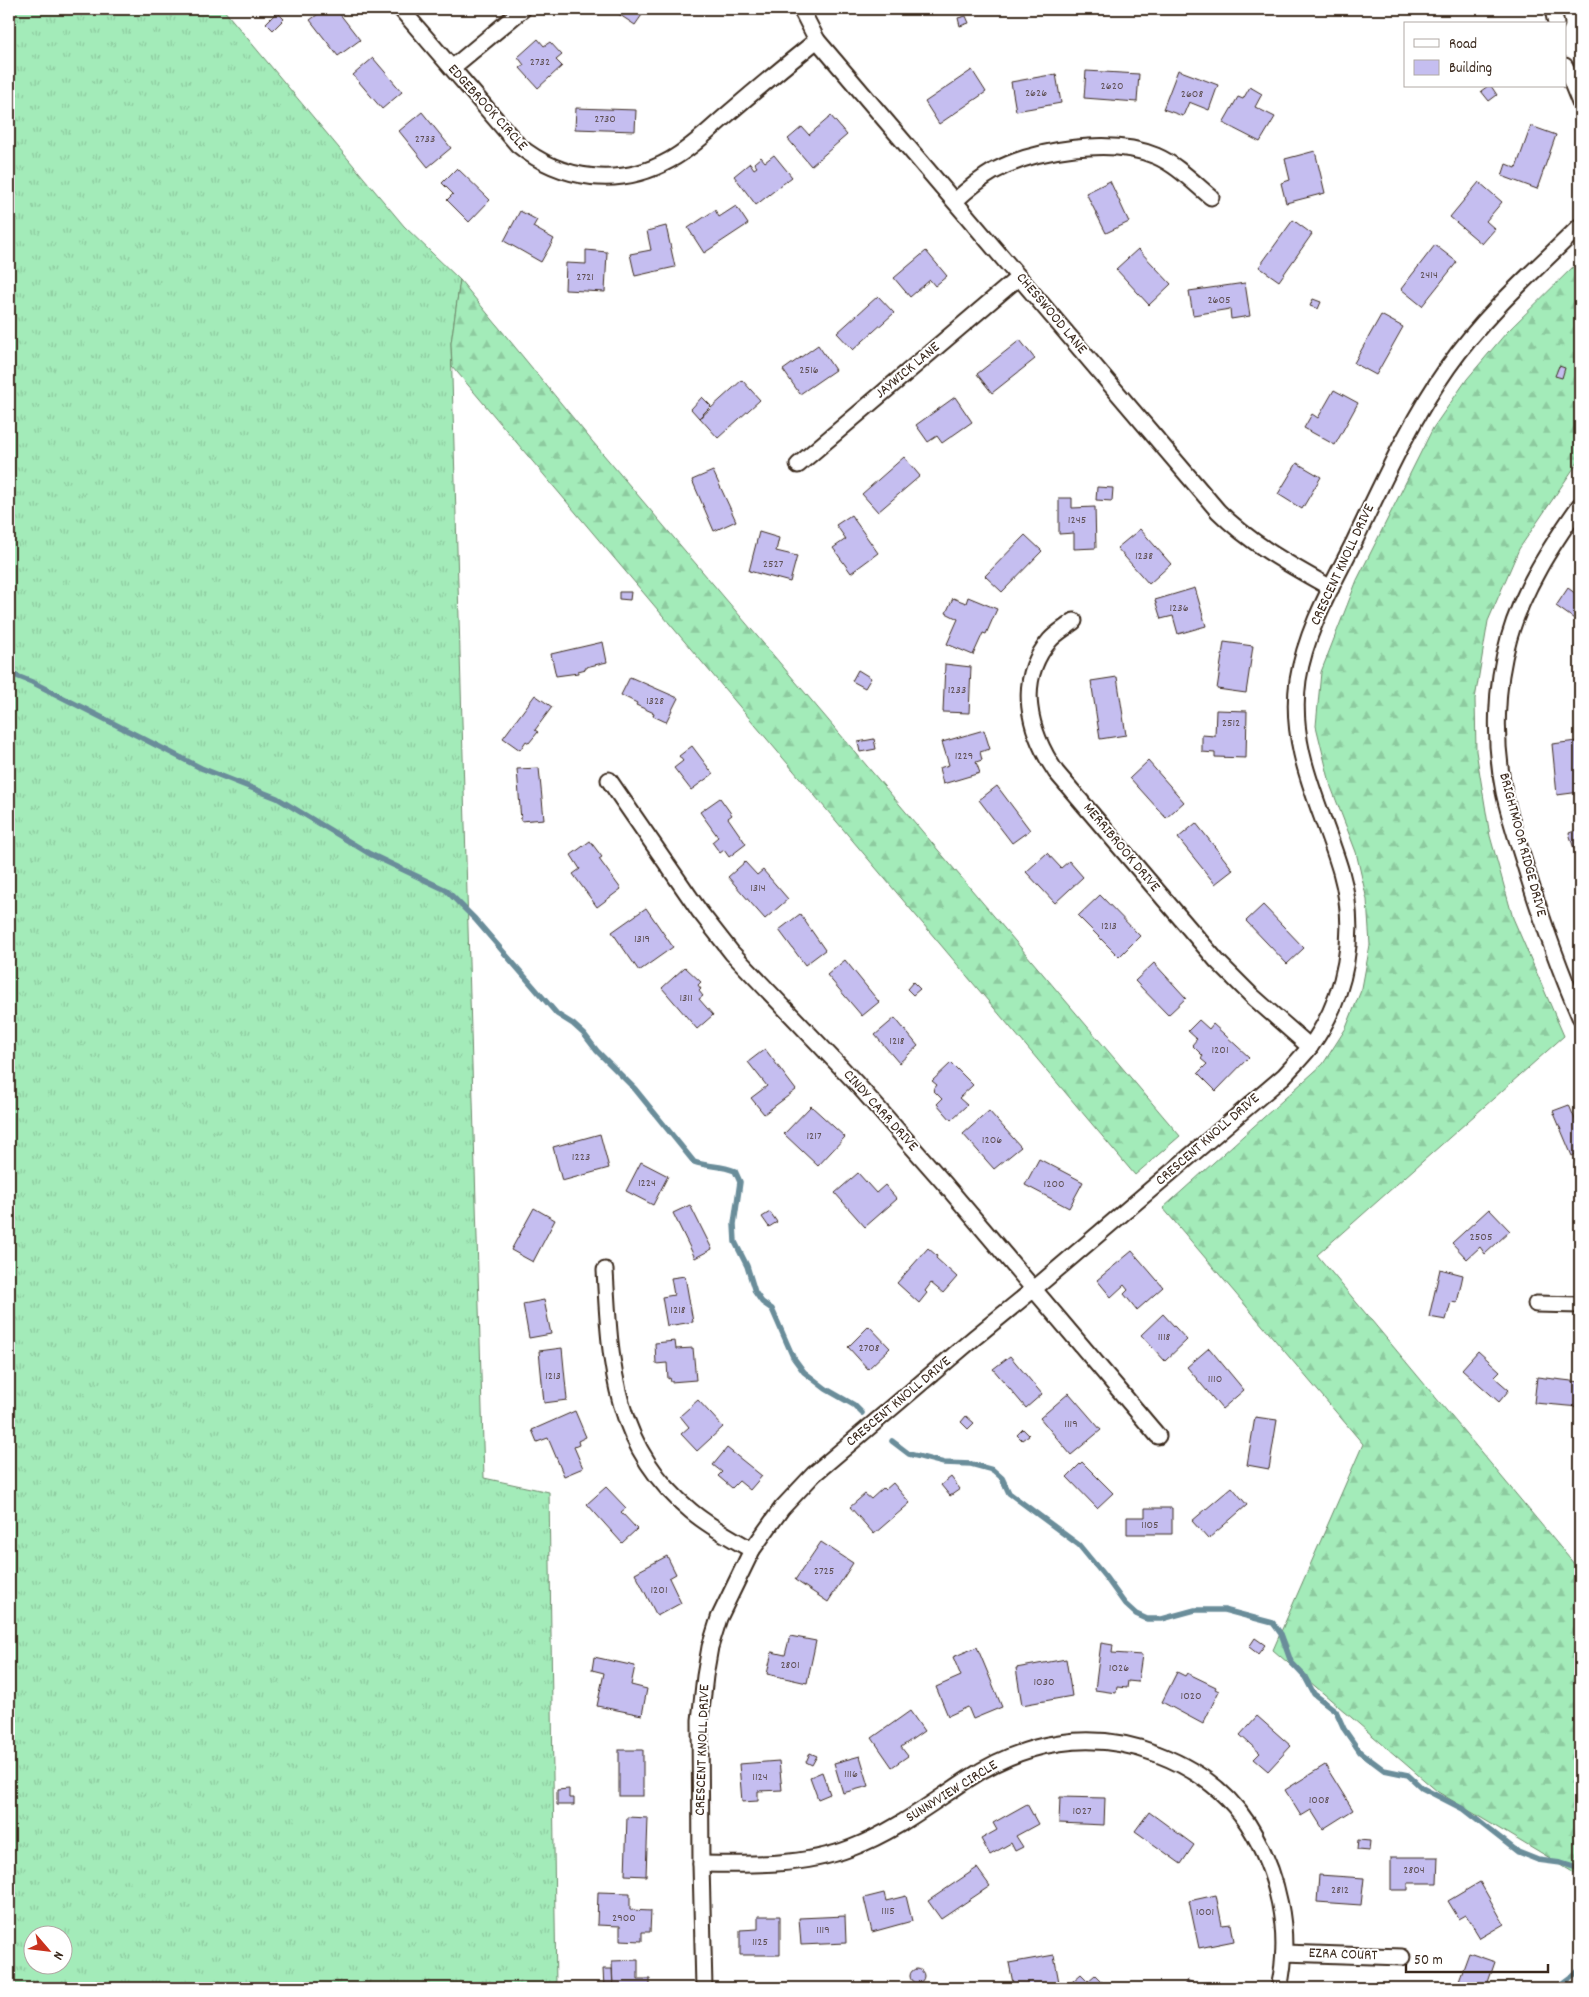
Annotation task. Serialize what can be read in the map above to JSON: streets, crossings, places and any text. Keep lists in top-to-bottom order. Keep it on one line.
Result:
{"streets":{"street":["EDGEBROOK CIRCLE","CHESSWOOD LANE","JAYWICK LANE","CRESCENT KNOLL DRIVE","BRIGHTMOOR RIDGE DRIVE","MERRIBROOK DRIVE","CINDY CARR DRIVE","SUNNYVIEW CIRCLE","EZRA COURT"]},"crossings":[["EDGEBROOK CIRCLE","CHESSWOOD LANE"],["CHESSWOOD LANE","JAYWICK LANE"],["CHESSWOOD LANE","CRESCENT KNOLL DRIVE"],["CRESCENT KNOLL DRIVE","MERRIBROOK DRIVE"],["CRESCENT KNOLL DRIVE","CINDY CARR DRIVE"],["CRESCENT KNOLL DRIVE","SUNNYVIEW CIRCLE"],["SUNNYVIEW CIRCLE","EZRA COURT"]],"house_numbers":["2732","2620","2626","2608","2730","2733","2414","2721","2605","2516","1245","1238","2527","1236","1233","1328","2512","1229","1314","1213","1319","1311","1218","1201","1217","1206","1223","1224","1200","2505","1218","1118","2708","1213","1110","1119","1105","2725","1201","2801","1026","1030","1020","1116","1124","1008","1027","2804","2812","1115","1001","2900","1119","1125"],"legend":["Road","Building"],"scale_bar":"50 m","north":"bottom right"}
